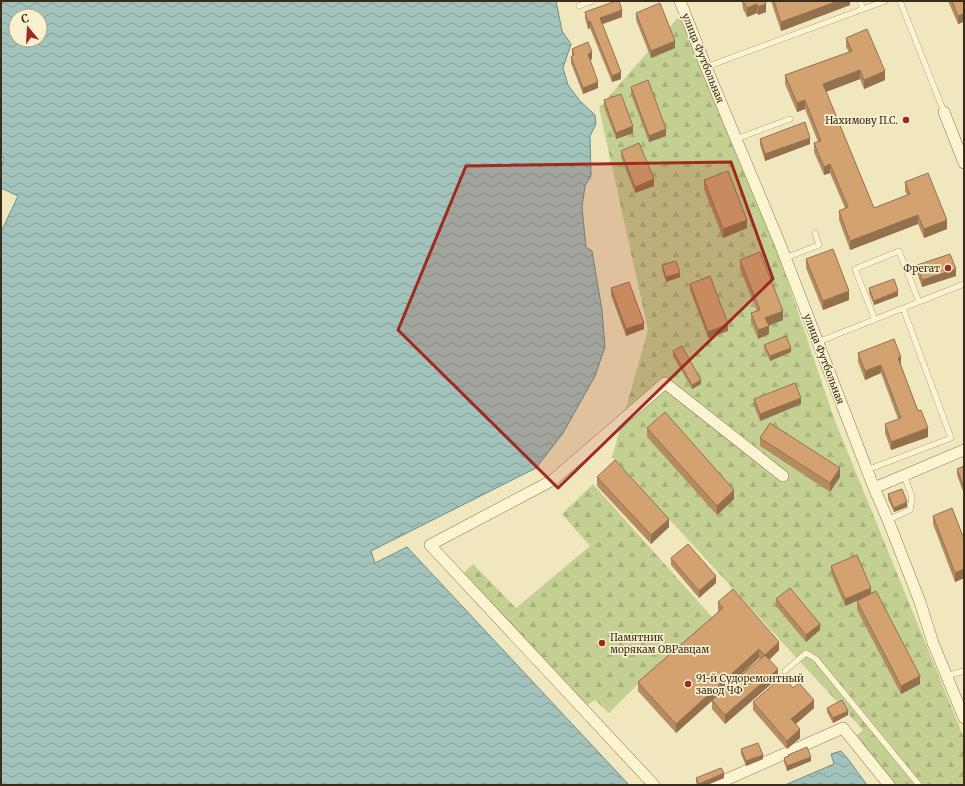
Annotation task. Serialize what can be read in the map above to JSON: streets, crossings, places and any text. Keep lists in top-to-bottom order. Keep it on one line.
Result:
{"streets":{"street":["улица Футбольная"]},"places":["Нахимову П.С.","Фрегат","Памятник морякам ОВРавцам","91-й Судоремонтный завод ЧФ"],"north":"top"}
